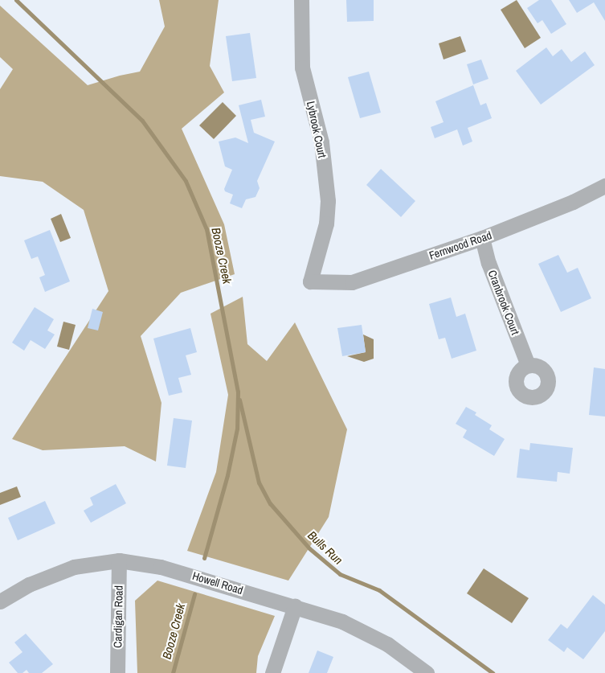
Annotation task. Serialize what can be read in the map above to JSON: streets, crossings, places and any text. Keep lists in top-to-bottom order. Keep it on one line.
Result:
{"streets":{"street":["Lybrook Court","Fernwood Road","Cranbrook Court","Howell Road","Cardigan Road"]},"crossings":[["Lybrook Court","Fernwood Road"],["Fernwood Road","Cranbrook Court"],["Howell Road","Cardigan Road"]],"water":["Booze Creek","Bulls Run"]}
